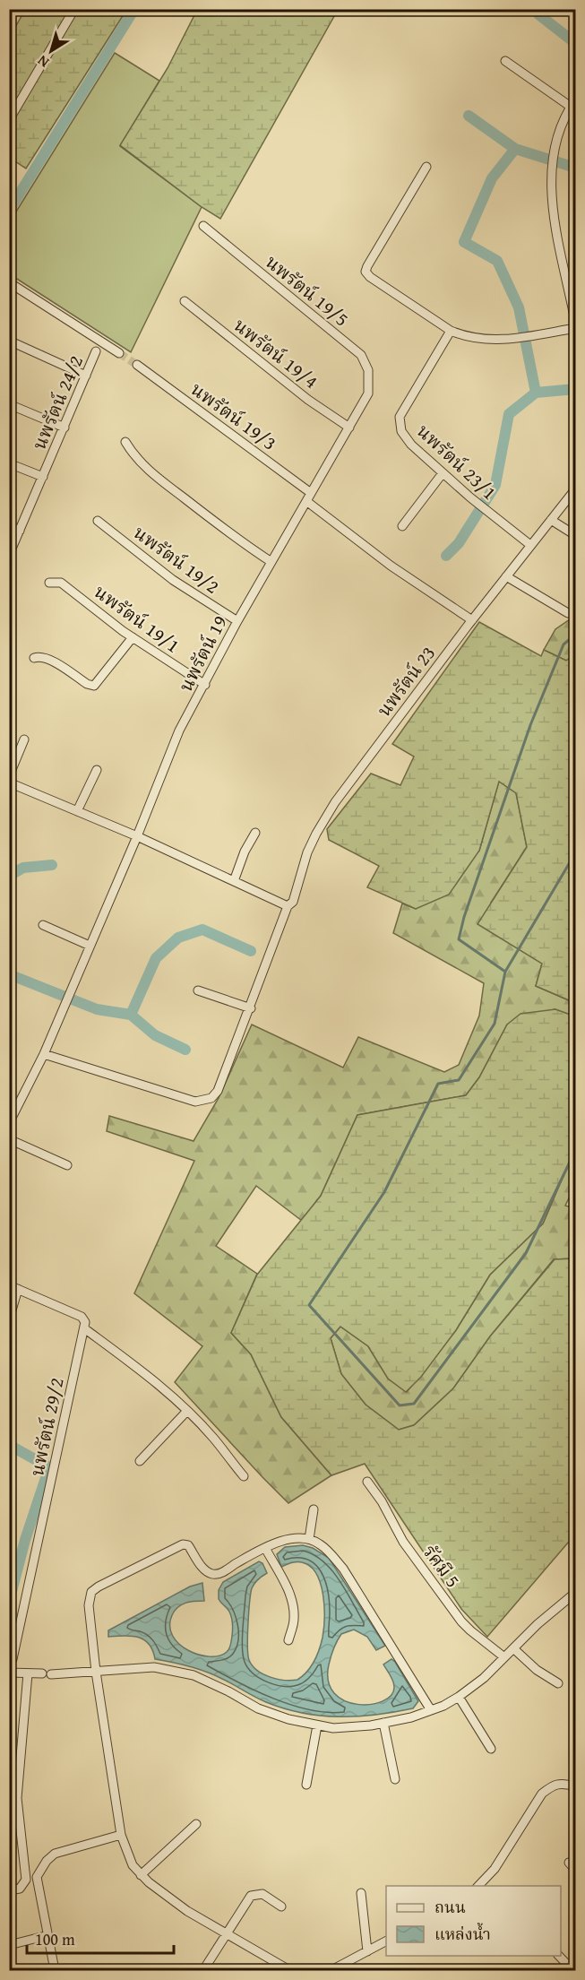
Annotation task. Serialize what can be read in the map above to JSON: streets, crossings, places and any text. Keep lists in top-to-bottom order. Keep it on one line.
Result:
{"streets":{"street":["นพรัตน์ 19/5","นพรัตน์ 19/4","นพรัตน์ 24/2","นพรัตน์ 19/3","นพรัตน์ 23/1","นพรัตน์ 19/2","นพรัตน์ 19/1","นพรัตน์ 19","นพรัตน์ 23","นพรัตน์ 29/2","รัศมี 5"]},"crossings":[["นพรัตน์ 19/5","นพรัตน์ 19"],["นพรัตน์ 19/4","นพรัตน์ 19"],["นพรัตน์ 19/3","นพรัตน์ 19"],["นพรัตน์ 23/1","นพรัตน์ 23"],["นพรัตน์ 19/2","นพรัตน์ 19"],["นพรัตน์ 19/1","นพรัตน์ 19"],["นพรัตน์ 19","นพรัตน์ 23"]],"legend":["ถนน","แหล่งน้ำ"],"scale_bar":"100 m","north":"bottom left"}
